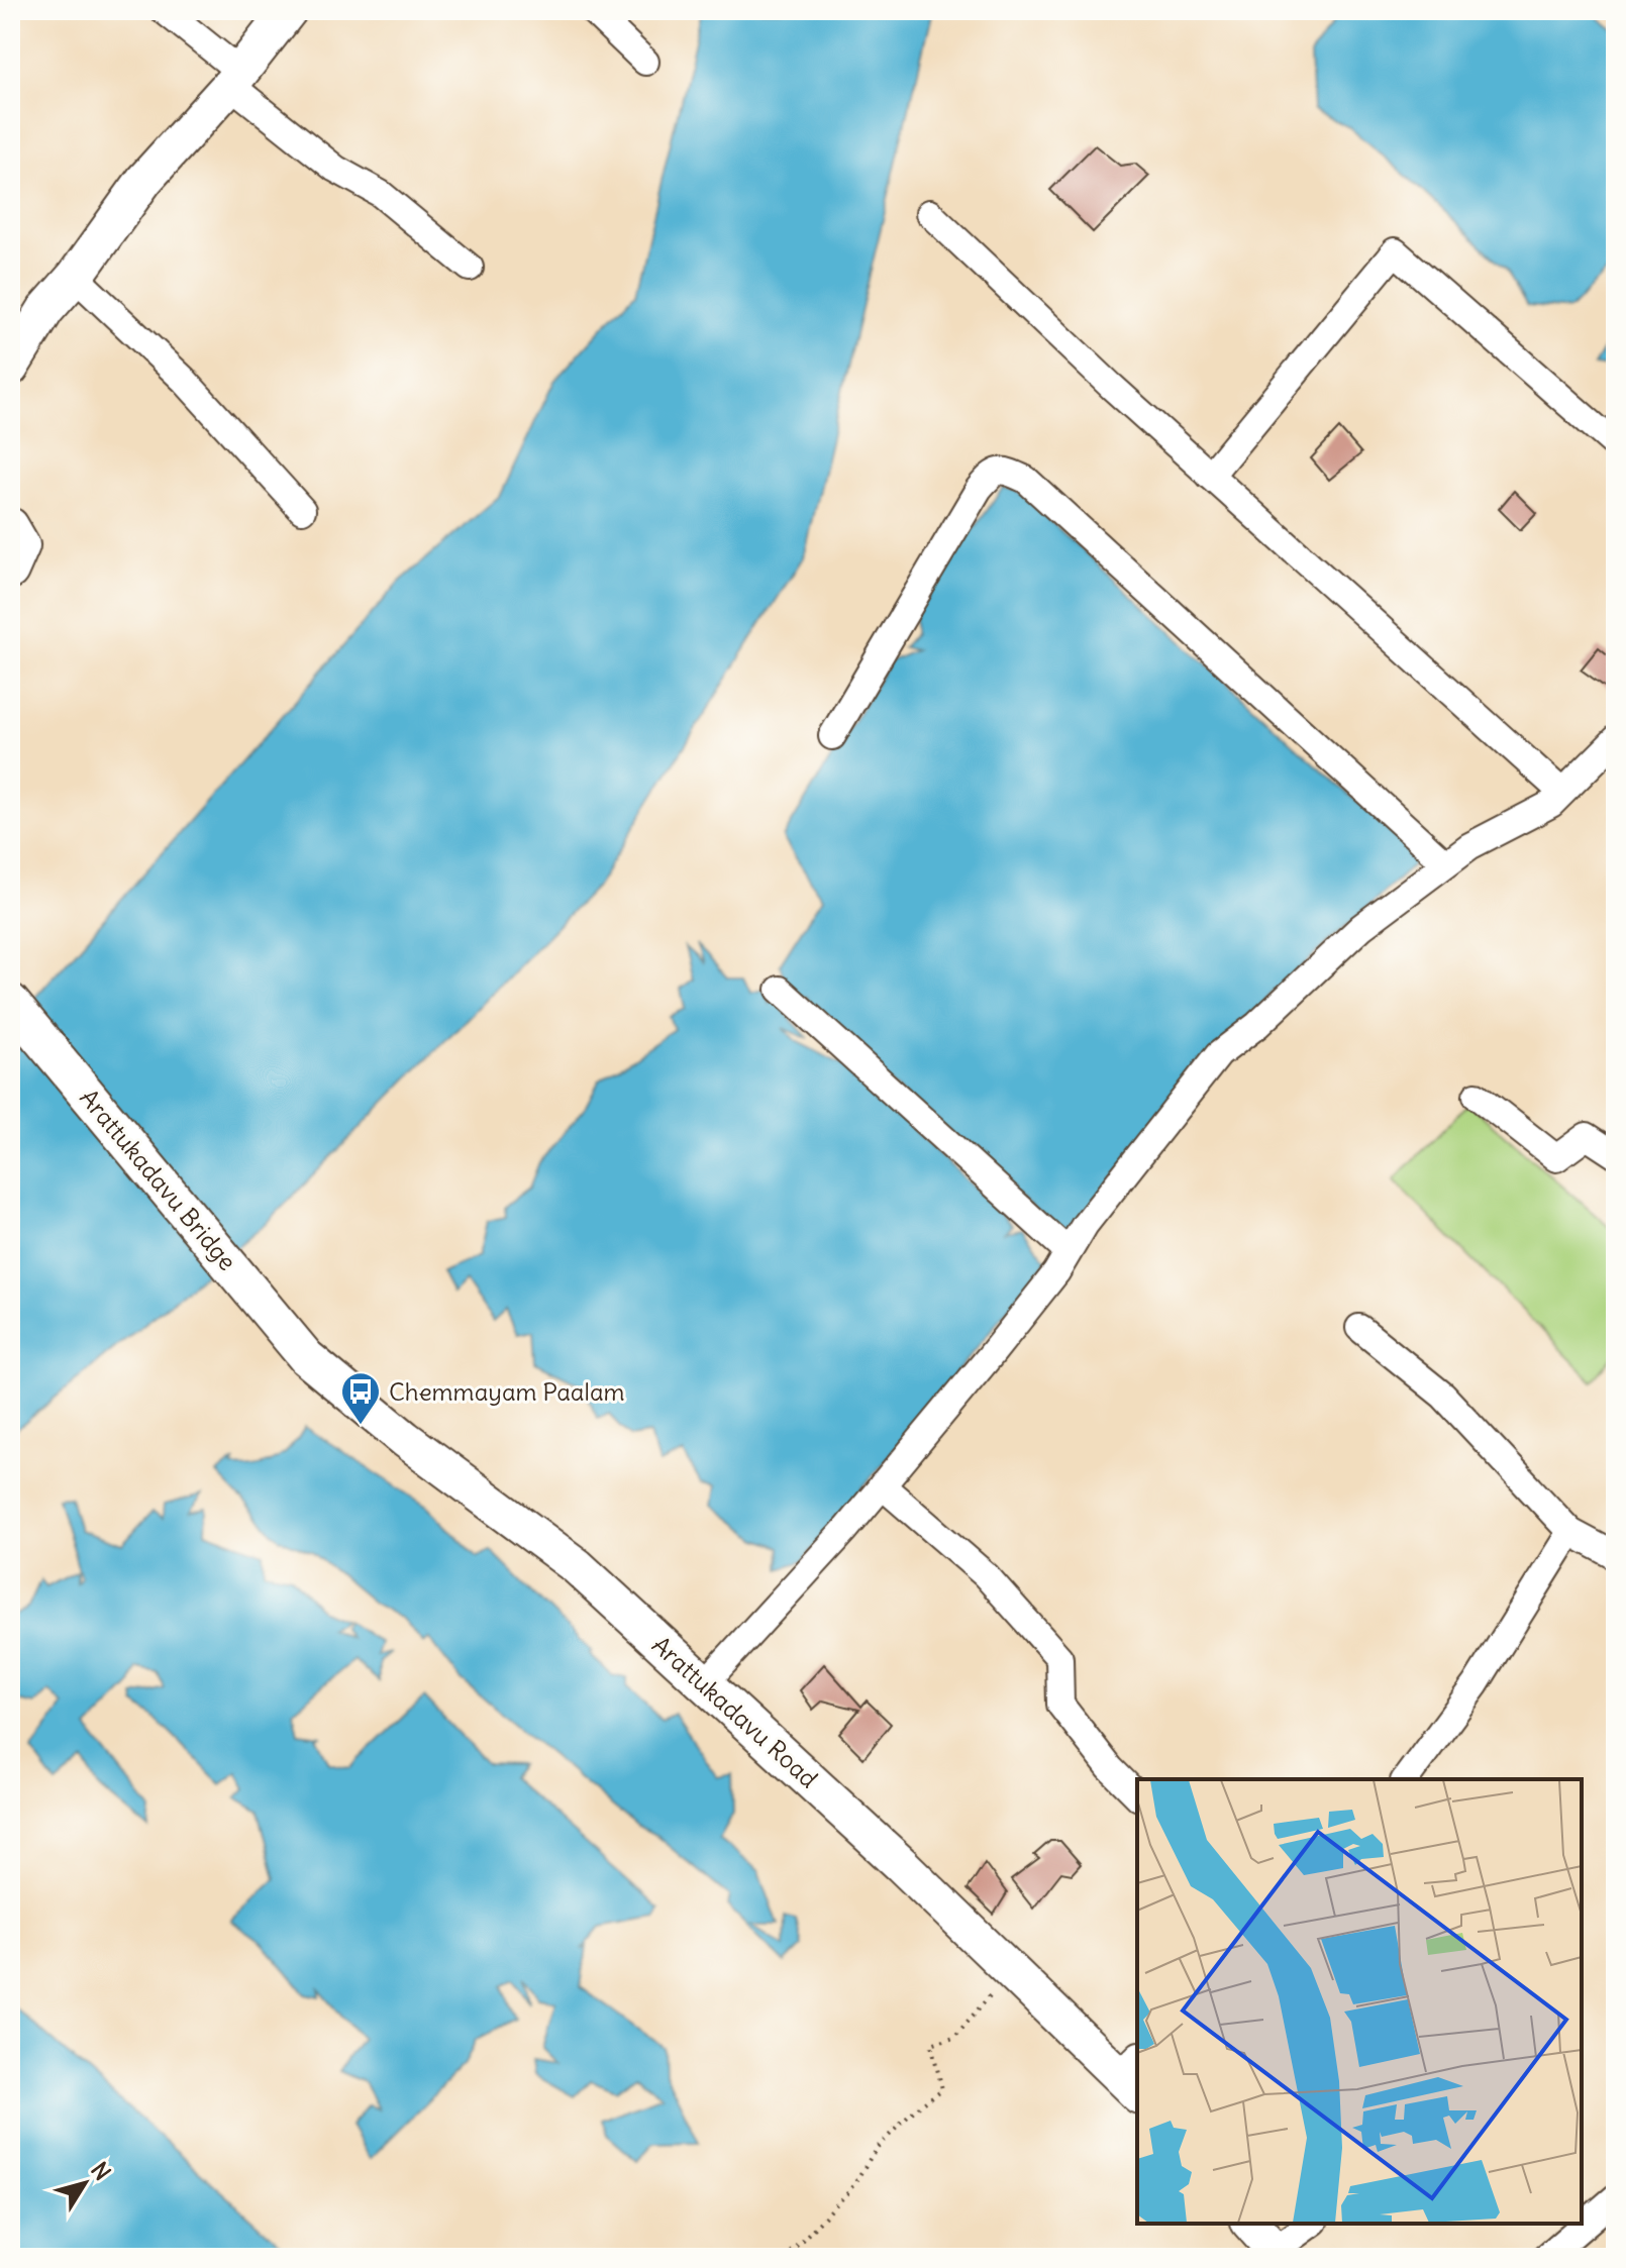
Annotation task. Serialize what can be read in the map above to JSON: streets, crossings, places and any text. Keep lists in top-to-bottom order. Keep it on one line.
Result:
{"streets":{"main road":["Arattukadavu Bridge","Arattukadavu Road"]},"crossings":[["Arattukadavu Bridge","Arattukadavu Road"]],"places":{"bus stop":["Chemmayam Paalam"]},"north":"top right"}
